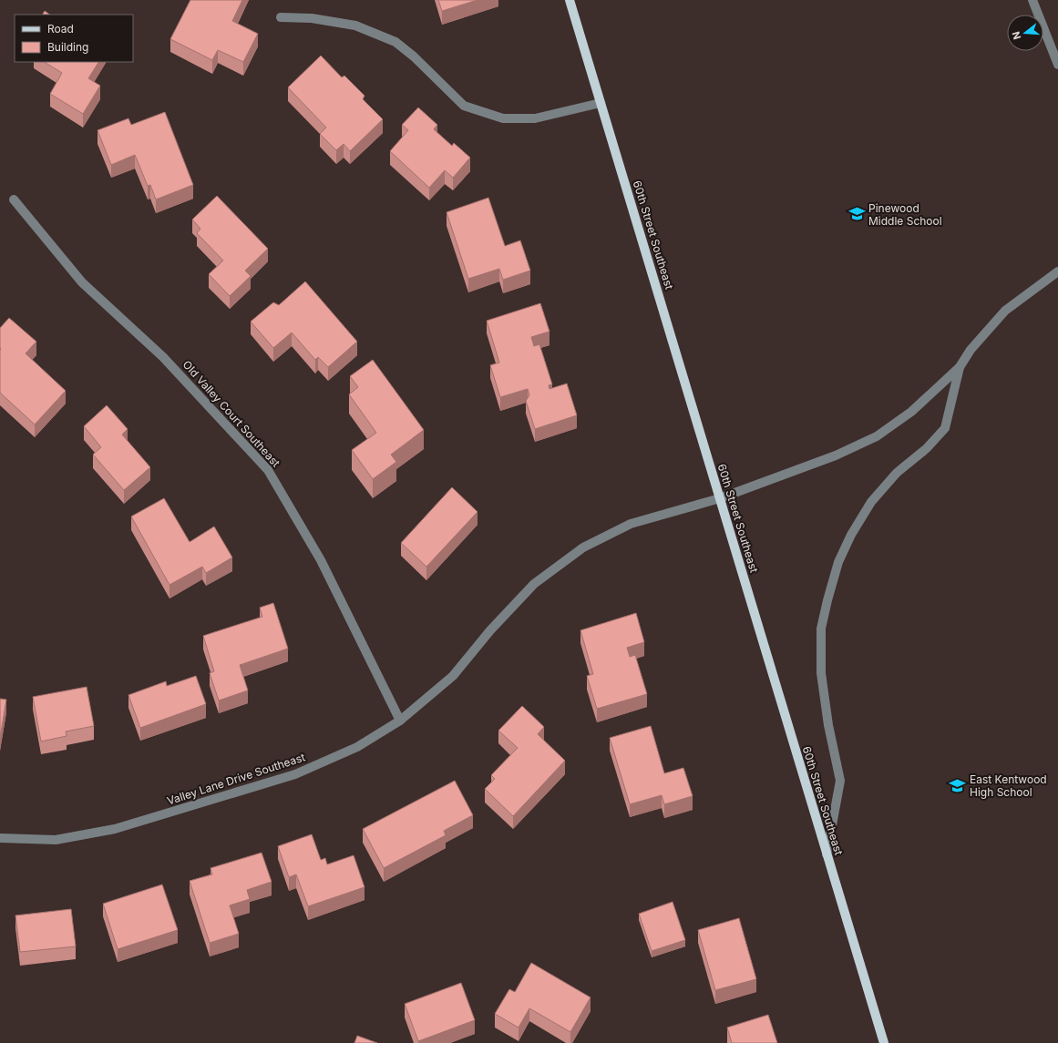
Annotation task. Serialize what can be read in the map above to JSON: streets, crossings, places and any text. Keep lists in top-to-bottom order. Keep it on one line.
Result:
{"streets":{"main road":["60th Street Southeast"],"street":["Old Valley Court Southeast","Valley Lane Drive Southeast"]},"crossings":[["60th Street Southeast","Valley Lane Drive Southeast"],["Old Valley Court Southeast","Valley Lane Drive Southeast"]],"places":{"school or university":["Pinewood Middle School","East Kentwood High School"]},"legend":["Road","Building"],"north":"left"}
